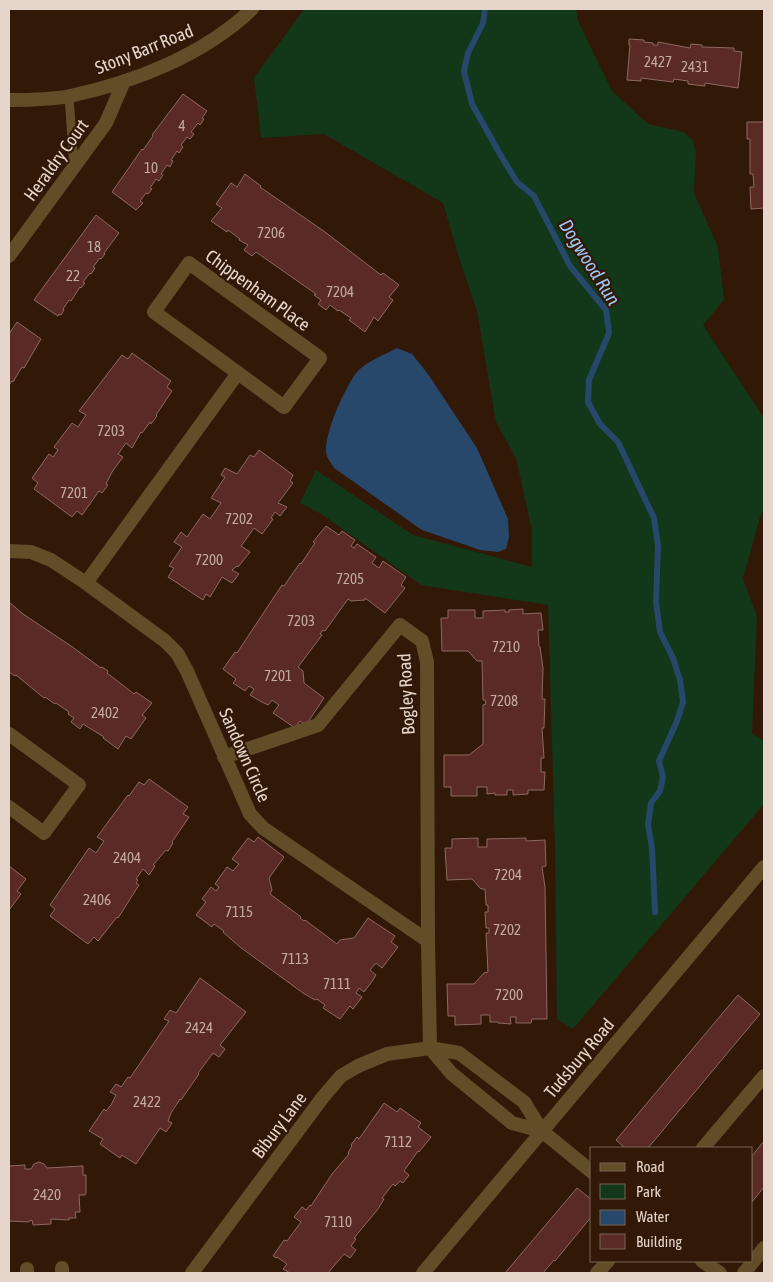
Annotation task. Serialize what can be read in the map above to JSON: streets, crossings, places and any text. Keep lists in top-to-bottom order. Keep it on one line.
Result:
{"streets":{"street":["Stony Barr Road","Heraldry Court","Chippenham Place","Bogley Road","Sandown Circle","Tudsbury Road","Bibury Lane"]},"crossings":[["Stony Barr Road","Heraldry Court"],["Bogley Road","Sandown Circle"]],"water":["Dogwood Run"],"house_numbers":["2427","2431","4","10","7206","18","22","7204","7203","7201","7202","7200","7205","7203","7210","7201","7208","2402","2404","7204","2406","7115","7202","7113","7111","7200","2424","2422","7112","2420","7110"],"legend":["Road","Park","Water","Building"]}
